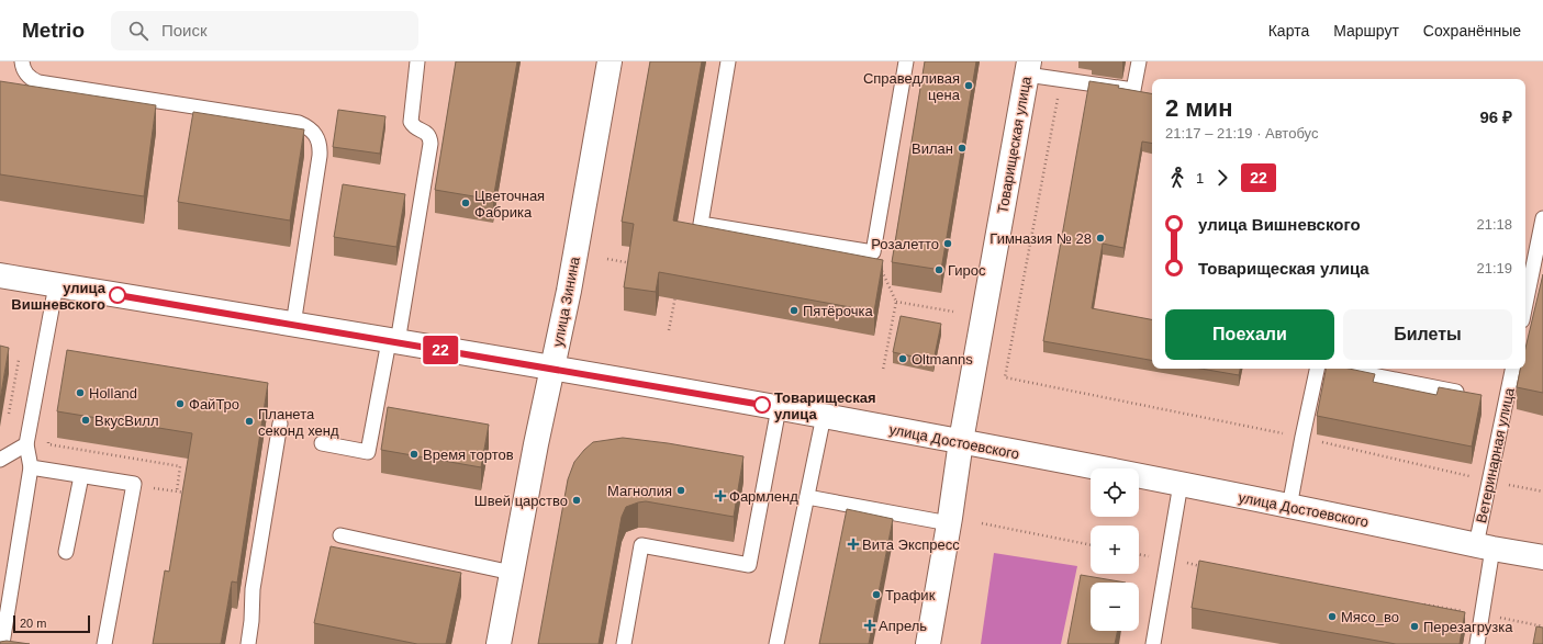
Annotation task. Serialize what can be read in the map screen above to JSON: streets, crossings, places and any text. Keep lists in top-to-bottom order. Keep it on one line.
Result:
{"streets":{"main road":["Товарищеская улица","улица Зинина","улица Достоевского"],"lane":["Ветеринарная улица"]},"crossings":[["Товарищеская улица","улица Достоевского"],["улица Зинина","улица Достоевского"],["улица Достоевского","Ветеринарная улица"]],"places":{"other":["Справедливая цена","Вилан","Цветочная Фабрика","Гимназия № 28","Розалетто","Гирос","улица Вишневского","Пятёрочка","Oltmanns","Holland","ФайТро","Товарищеская улица","ВкусВилл","Планета секонд хенд","Время тортов","Магнолия","Швей царство","Трафик","Мясо_во","Перезагрузка"],"health":["Фармленд","Вита Экспресс","Апрель"]},"lines":["bus line 22"],"scale_bar":"20 m","page":{"header":"Metrio","search":"Поиск","nav":["Карта","Маршрут","Сохранённые"],"on_map":"22","heading":["2 мин","21:17 – 21:19 · Автобус","96 ₽"],"legs":["1","22"],"list":[{"name":"улица Вишневского","value":"21:18"},{"name":"Товарищеская улица","value":"21:19"}],"buttons":["Поехали","Билеты"],"map_buttons":["+","−"],"scale":"20 m"}}
